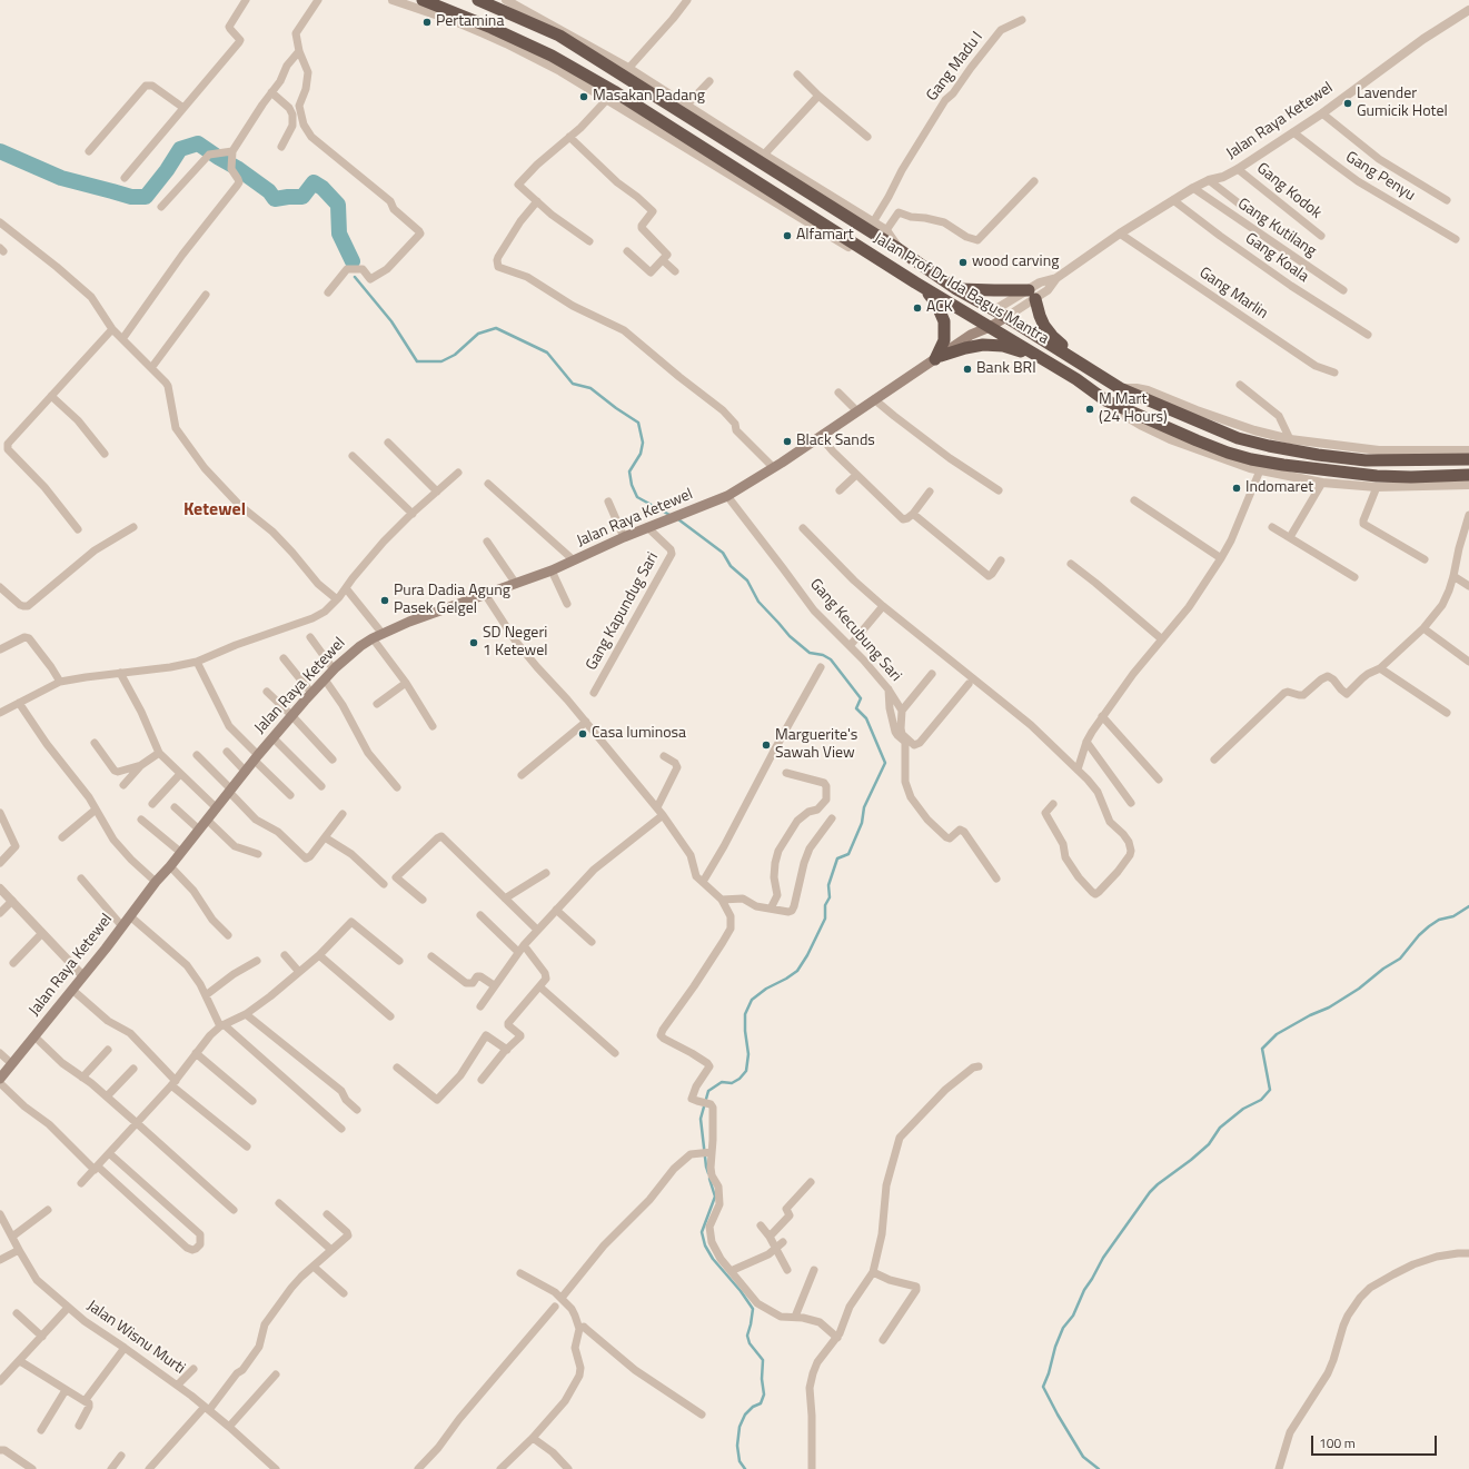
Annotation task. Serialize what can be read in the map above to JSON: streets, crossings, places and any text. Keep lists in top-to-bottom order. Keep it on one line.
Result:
{"streets":{"highway":["Jalan Prof Dr Ida Bagus Mantra"],"main road":["Jalan Raya Ketewel"],"street":["Gang Madu I","Gang Penyu","Gang Kodok","Gang Kutilang","Gang Koala","Gang Marlin","Gang Kapundug Sari","Gang Kecubung Sari","Jalan Wisnu Murti"]},"crossings":[["Jalan Raya Ketewel","Gang Penyu"],["Jalan Raya Ketewel","Gang Kodok"],["Jalan Raya Ketewel","Gang Kutilang"],["Jalan Raya Ketewel","Gang Koala"],["Jalan Raya Ketewel","Jalan Prof Dr Ida Bagus Mantra"],["Jalan Raya Ketewel","Gang Marlin"],["Jalan Raya Ketewel","Gang Kapundug Sari"],["Jalan Raya Ketewel","Gang Kecubung Sari"]],"districts":["Ketewel"],"places":["Pertamina","Masakan Padang","Lavender Gumicik Hotel","Alfamart","wood carving","ACK","Bank BRI","M Mart (24 Hours)","Black Sands","Indomaret","Pura Dadia Agung Pasek Gelgel","SD Negeri 1 Ketewel","Casa luminosa","Marguerite's Sawah View"],"scale_bar":"100 m"}
